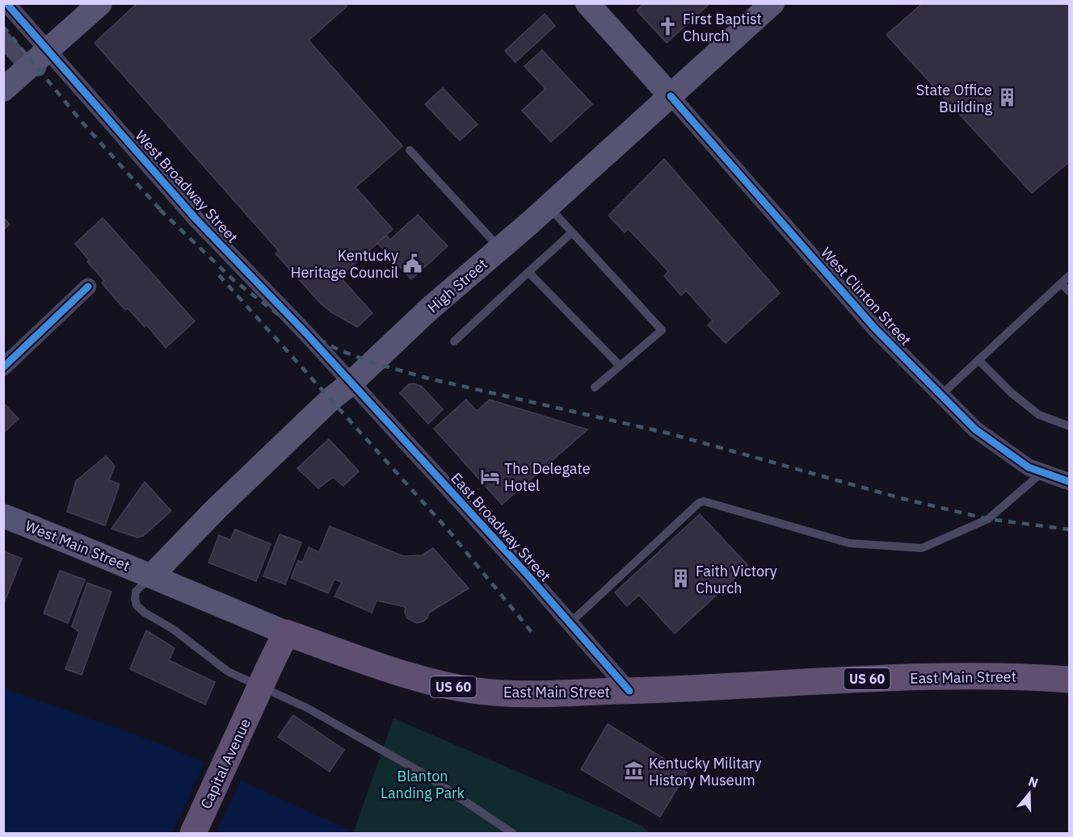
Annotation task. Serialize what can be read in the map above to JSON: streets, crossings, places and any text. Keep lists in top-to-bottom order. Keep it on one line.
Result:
{"streets":{"main road":["High Street","West Clinton Street","West Main Street","East Main Street","US 60","Capital Avenue"],"street":["West Broadway Street","East Broadway Street"]},"crossings":[["West Broadway Street","High Street"],["West Broadway Street","East Broadway Street"],["High Street","West Clinton Street"],["High Street","East Broadway Street"],["High Street","West Main Street"],["High Street","East Main Street"],["East Broadway Street","East Main Street"],["West Main Street","East Main Street"],["East Main Street","Capital Avenue"]],"parks":["Blanton Landing Park"],"places":{"church":["First Baptist Church"],"building":["State Office Building","Faith Victory Church"],"public building":["Kentucky Heritage Council"],"hotel":["The Delegate Hotel"],"museum":["Kentucky Military History Museum"]},"north":"top"}
